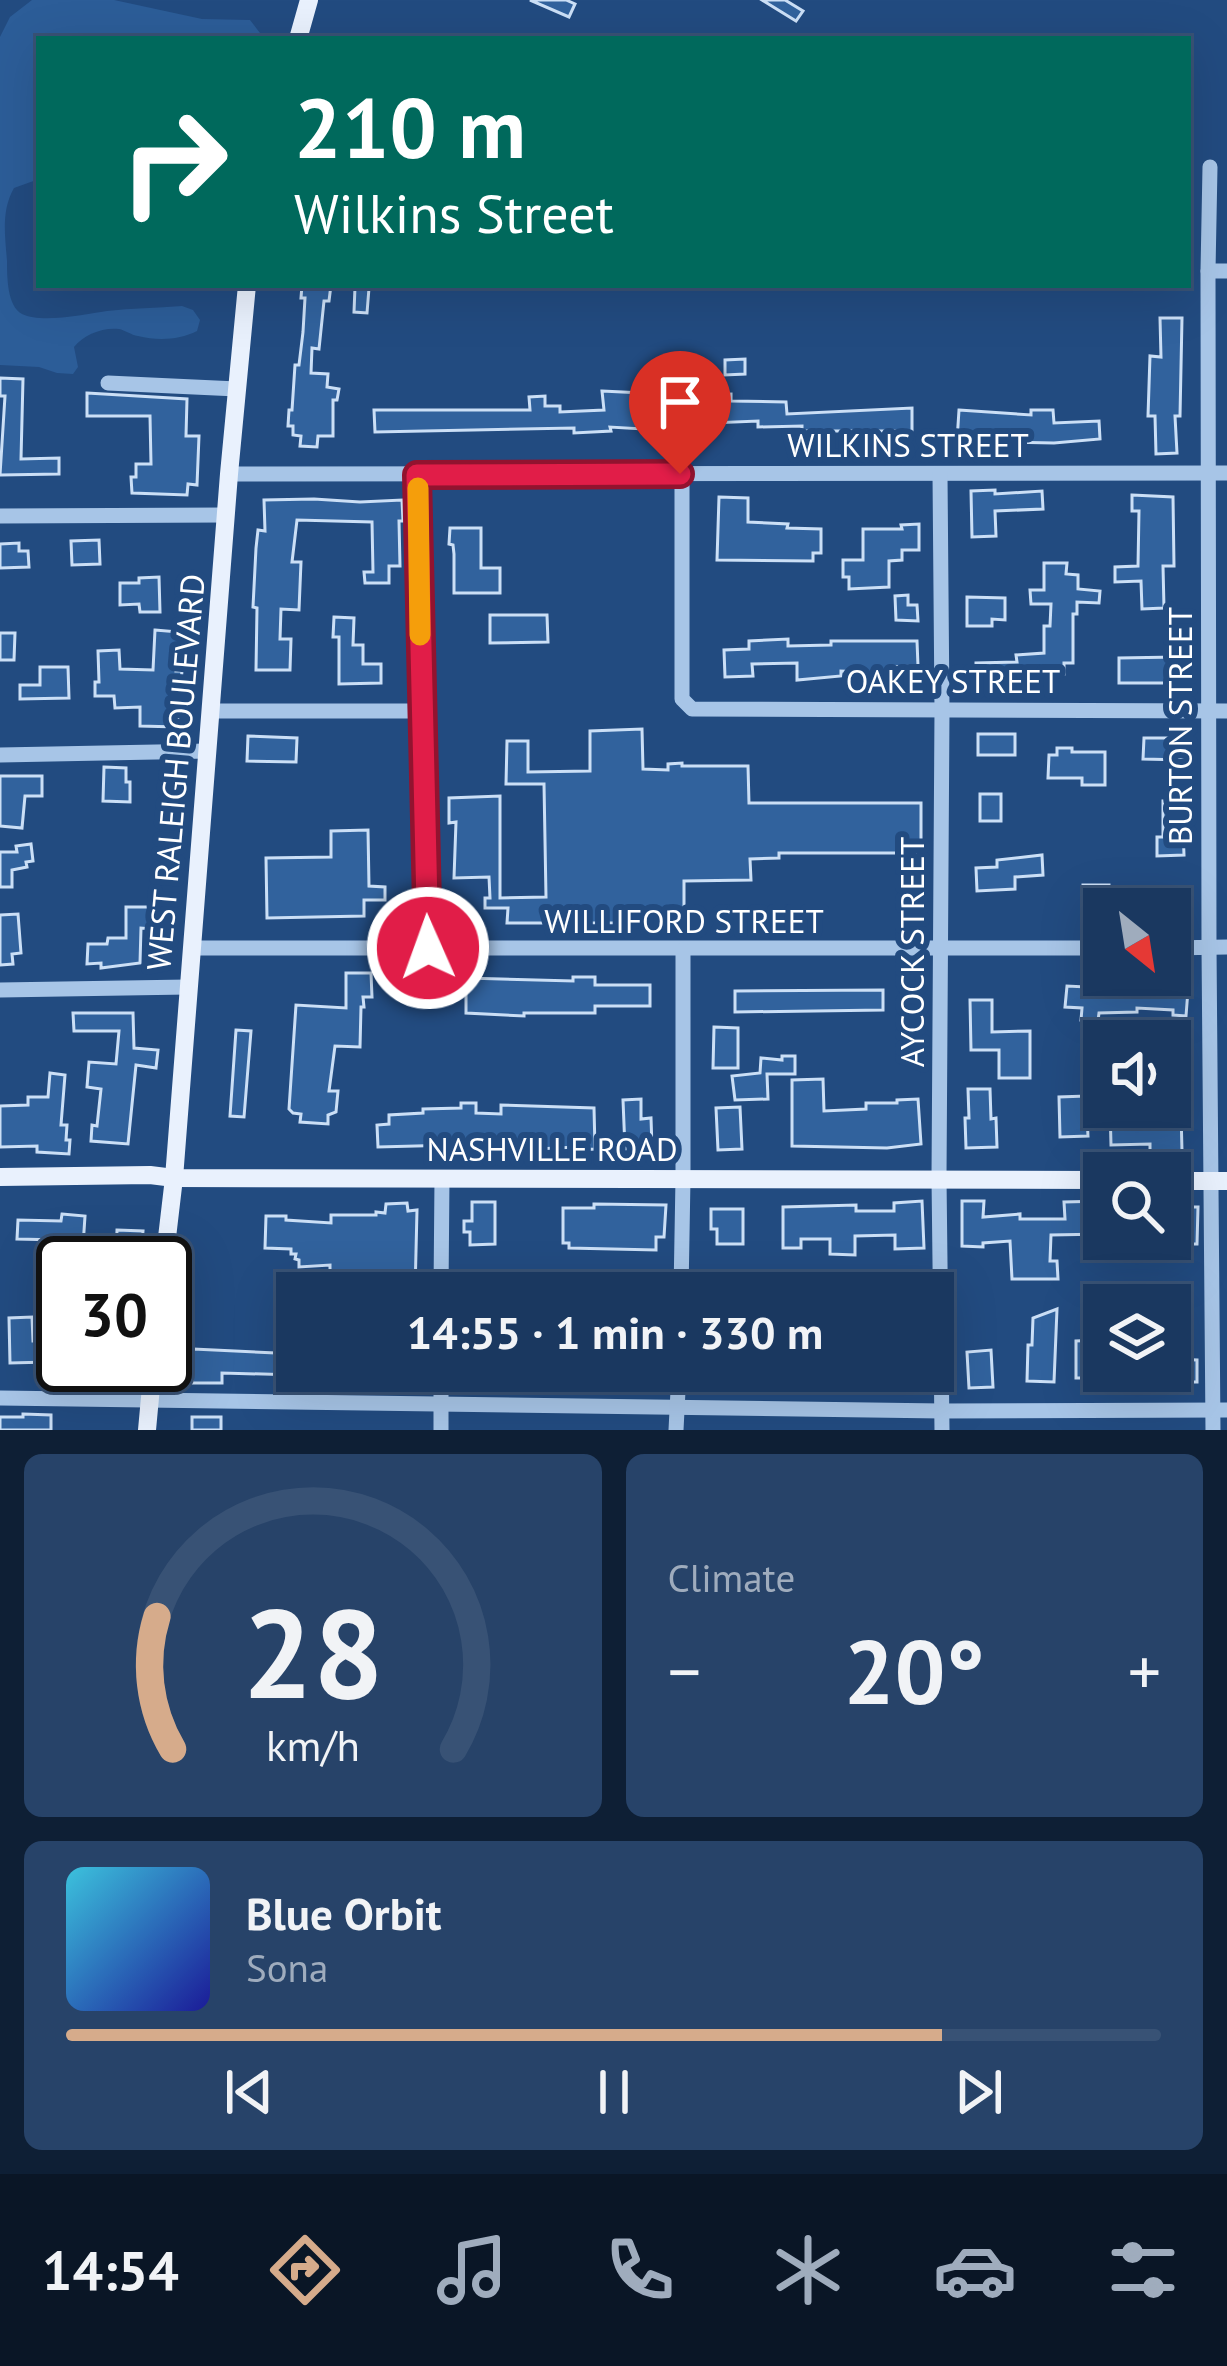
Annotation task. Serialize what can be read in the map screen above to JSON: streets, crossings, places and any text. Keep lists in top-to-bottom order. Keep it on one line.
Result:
{"streets":{"main road":["WEST RALEIGH BOULEVARD","NASHVILLE ROAD"],"street":["WILKINS STREET","OAKEY STREET","BURTON STREET","WILLIFORD STREET","AYCOCK STREET"]},"crossings":[["WILKINS STREET","OAKEY STREET"],["WILKINS STREET","BURTON STREET"],["WILKINS STREET","WEST RALEIGH BOULEVARD"],["WILKINS STREET","AYCOCK STREET"],["OAKEY STREET","BURTON STREET"],["OAKEY STREET","AYCOCK STREET"],["WEST RALEIGH BOULEVARD","WILLIFORD STREET"],["WEST RALEIGH BOULEVARD","NASHVILLE ROAD"],["WILLIFORD STREET","AYCOCK STREET"],["AYCOCK STREET","NASHVILLE ROAD"]],"north":"bottom right","page":{"turn":["210 m","Wilkins Street"],"limit":"30","trip":"14:55 · 1 min · 330 m","tile":"Climate","heat":["−","20°","+"],"song":["Blue Orbit","Sona"],"tabs":"14:54","gauge":["28","km/h"]}}
